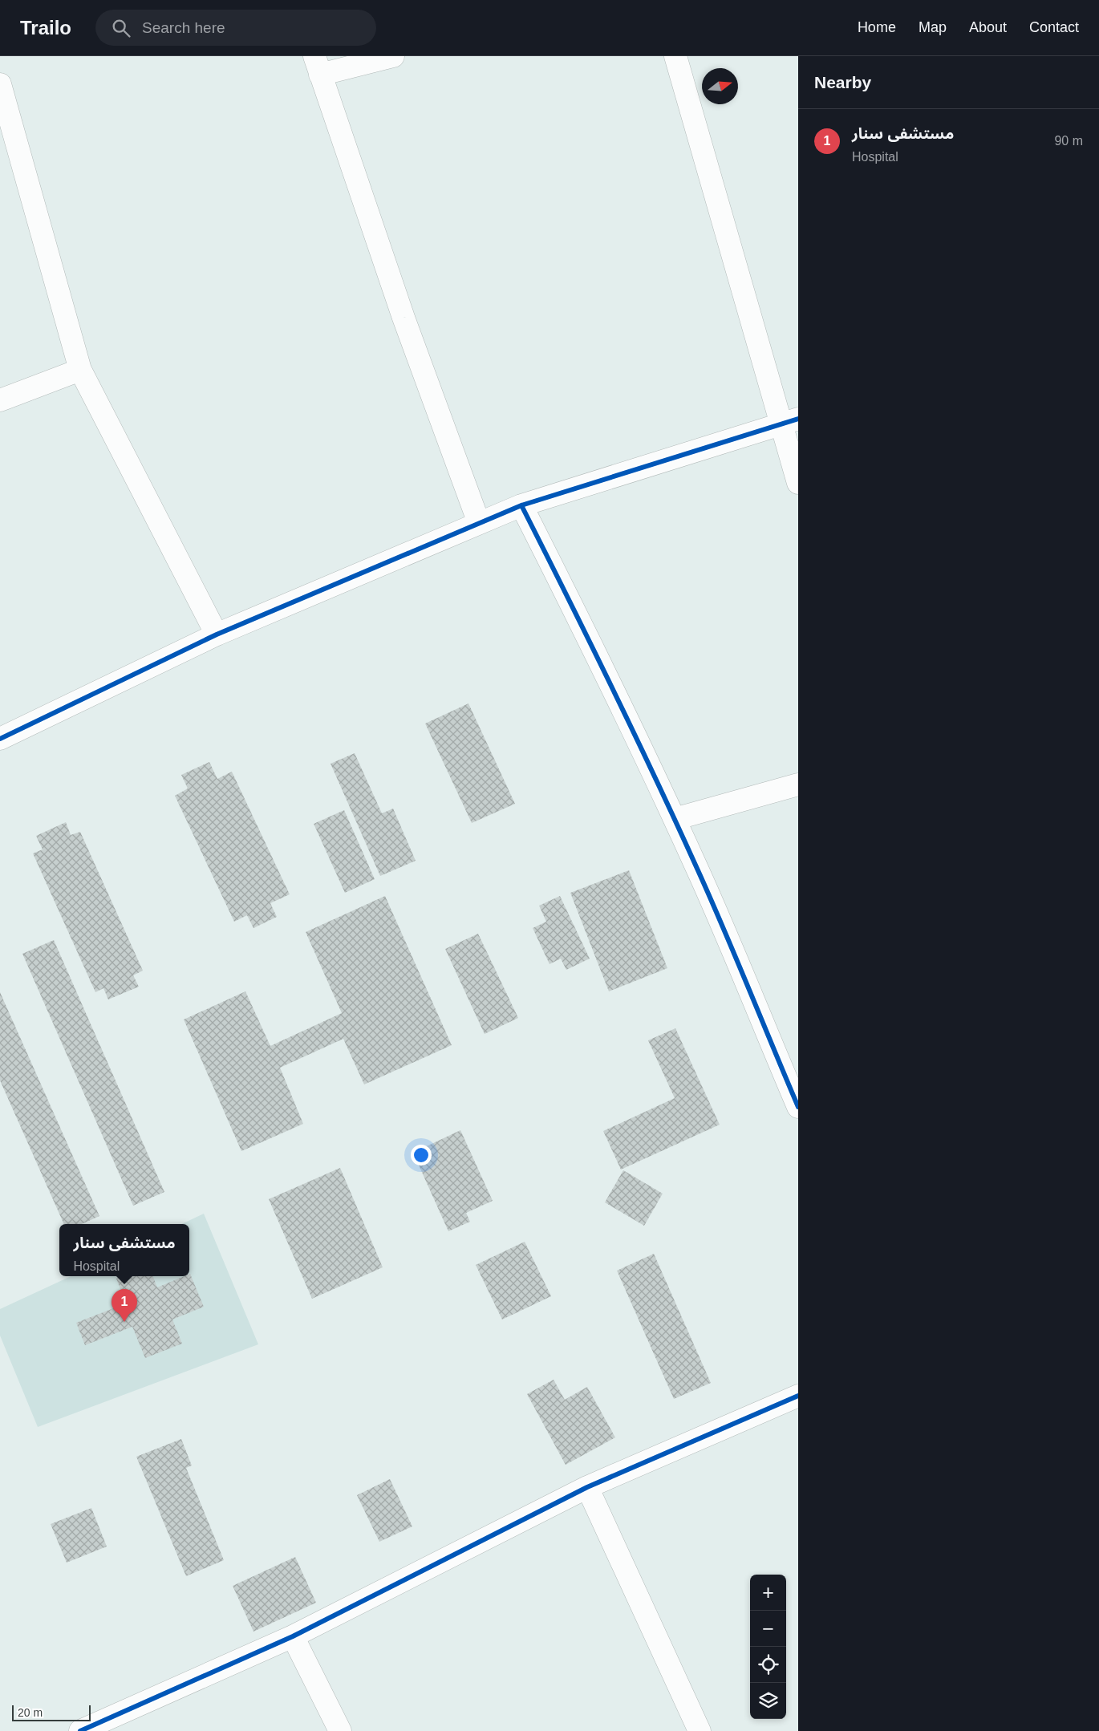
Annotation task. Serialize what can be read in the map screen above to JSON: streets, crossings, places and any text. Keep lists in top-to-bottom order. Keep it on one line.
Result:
{"scale_bar":"20 m","north":"right","page":{"header":"Trailo","search":"Search here","nav":["Home","Map","About","Contact"],"heading":"Nearby","list":[{"mark":"1","name":"مستشفى سنار","note":"Hospital","value":"90 m"}],"popup":["مستشفى سنار","Hospital"],"pins":"1","map_buttons":["+","−"],"scale":"20 m"}}
